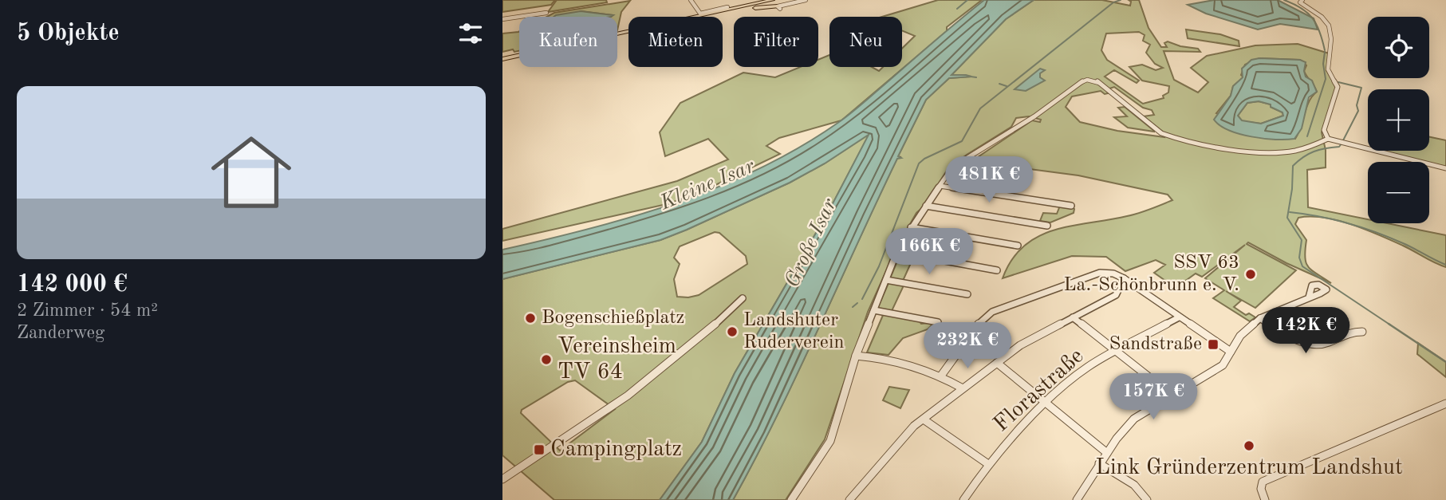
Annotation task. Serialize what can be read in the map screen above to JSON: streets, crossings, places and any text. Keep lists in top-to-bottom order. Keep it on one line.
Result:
{"streets":{"street":["Florastraße"]},"water":["Kleine Isar","Große Isar"],"places":{"other":["SSV 63 La.-Schönbrunn e. V.","Bogenschießplatz","Landshuter Ruderverein","Vereinsheim TV 64","Link Gründerzentrum Landshut"],"transit":["Sandstraße","Campingplatz"]},"page":{"heading":"5 Objekte","map_buttons":["+","−"],"chip":["Kaufen","Mieten","Filter","Neu"],"list":[{"name":"142 000 €","note":"2 Zimmer · 54 m² · Zanderweg"}],"price":["481K €","166K €","142K €","232K €","157K €"]}}
